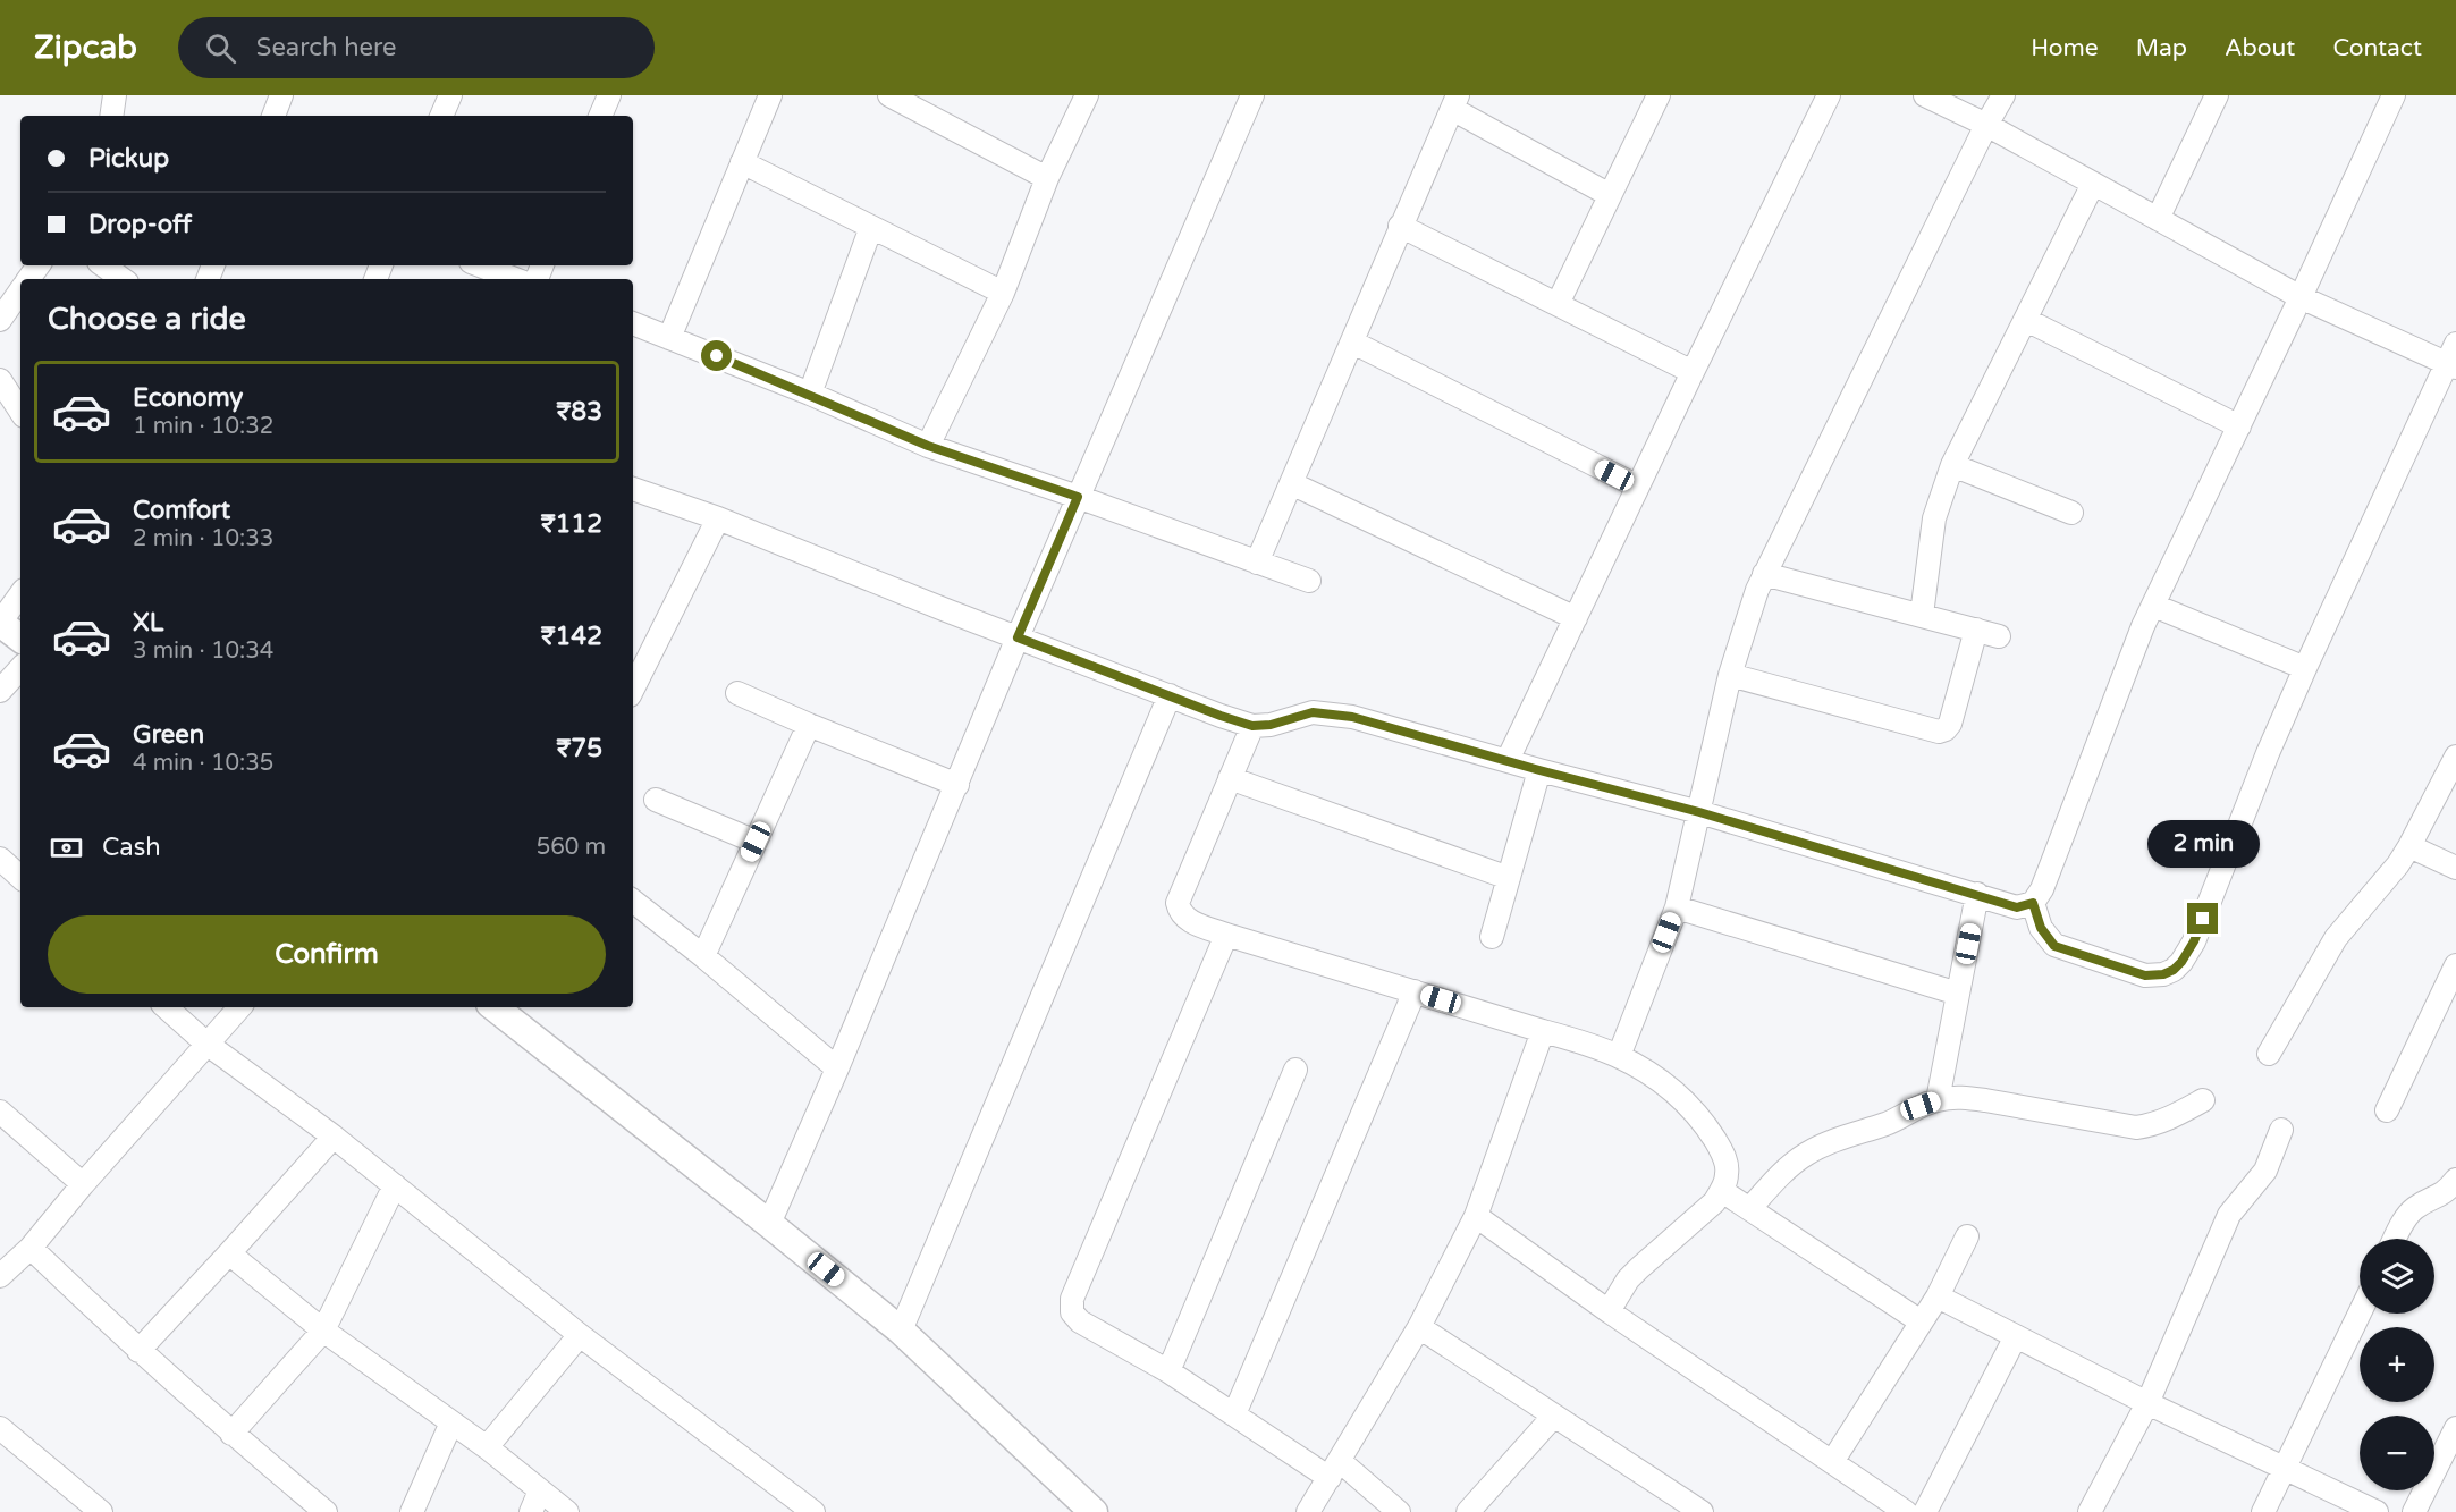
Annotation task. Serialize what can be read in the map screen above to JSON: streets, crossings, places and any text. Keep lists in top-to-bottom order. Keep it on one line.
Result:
{"page":{"header":"Zipcab","search":"Search here","nav":["Home","Map","About","Contact"],"banner":["Pickup","Drop-off"],"heading":"Choose a ride","list":[{"name":"Economy","note":"1 min · 10:32","value":"₹83"},{"name":"Comfort","note":"2 min · 10:33","value":"₹112"},{"name":"XL","note":"3 min · 10:34","value":"₹142"},{"name":"Green","note":"4 min · 10:35","value":"₹75"}],"pay":["Cash","560 m"],"bubble":"2 min","buttons":"Confirm","map_buttons":["+","−"]}}
